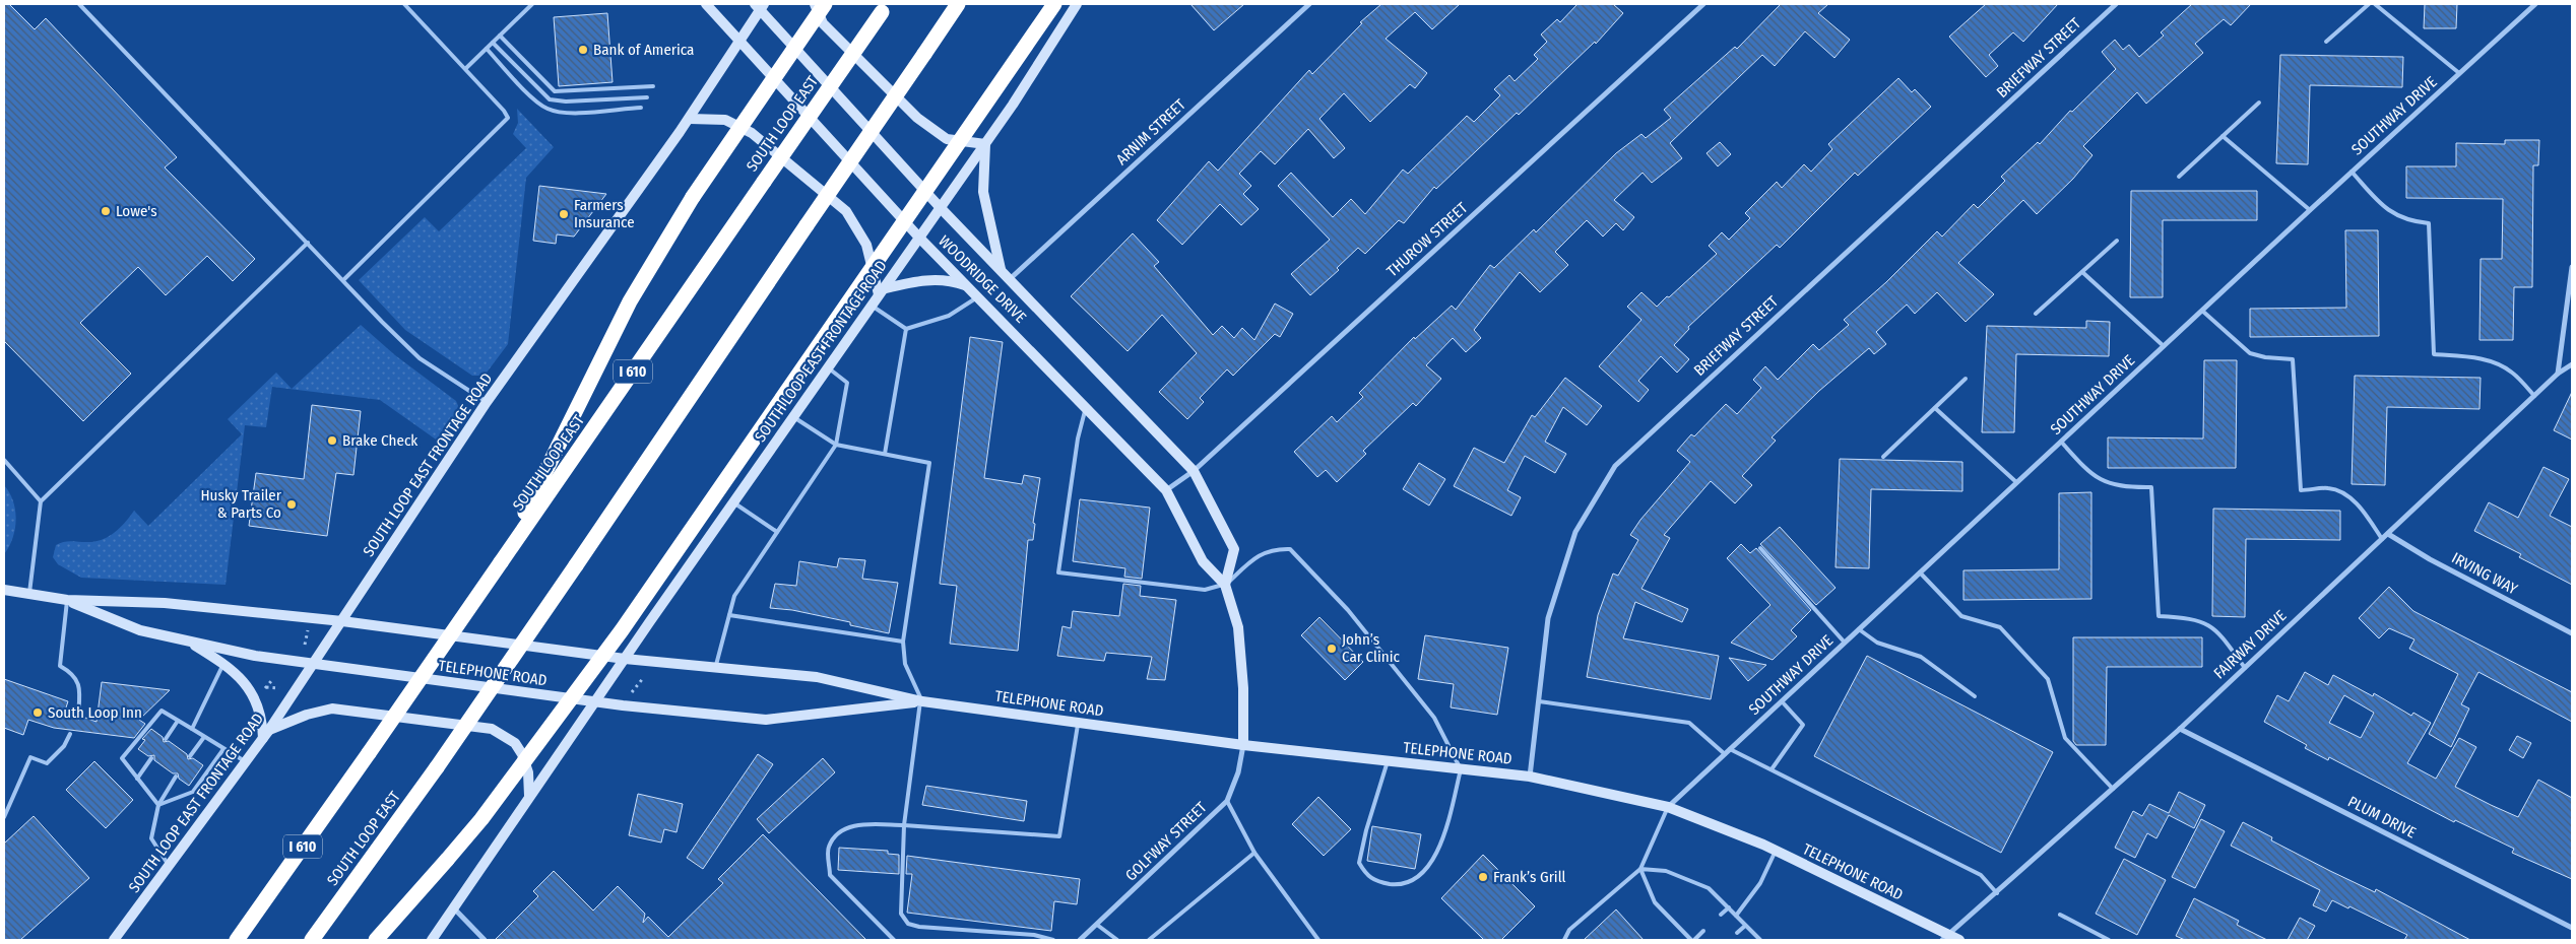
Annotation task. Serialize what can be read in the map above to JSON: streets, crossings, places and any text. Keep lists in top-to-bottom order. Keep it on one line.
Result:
{"streets":{"highway":["SOUTH LOOP EAST","I 610"],"main road":["WOODRIDGE DRIVE","SOUTH LOOP EAST FRONTAGE ROAD","TELEPHONE ROAD"],"street":["BRIEFWAY STREET","SOUTHWAY DRIVE","ARNIM STREET","THUROW STREET","IRVING WAY","FAIRWAY DRIVE","PLUM DRIVE","GOLFWAY STREET"]},"crossings":[["BRIEFWAY STREET","TELEPHONE ROAD"],["SOUTHWAY DRIVE","TELEPHONE ROAD"],["ARNIM STREET","WOODRIDGE DRIVE"],["THUROW STREET","WOODRIDGE DRIVE"],["WOODRIDGE DRIVE","SOUTH LOOP EAST FRONTAGE ROAD"],["WOODRIDGE DRIVE","TELEPHONE ROAD"],["WOODRIDGE DRIVE","GOLFWAY STREET"],["SOUTH LOOP EAST FRONTAGE ROAD","TELEPHONE ROAD"],["IRVING WAY","FAIRWAY DRIVE"],["FAIRWAY DRIVE","TELEPHONE ROAD"],["FAIRWAY DRIVE","PLUM DRIVE"],["TELEPHONE ROAD","GOLFWAY STREET"]],"places":["Bank of America","Lowe's","Farmers Insurance","Brake Check","Husky Trailer & Parts Co","John’s Car Clinic","South Loop Inn","Frank’s Grill"]}
